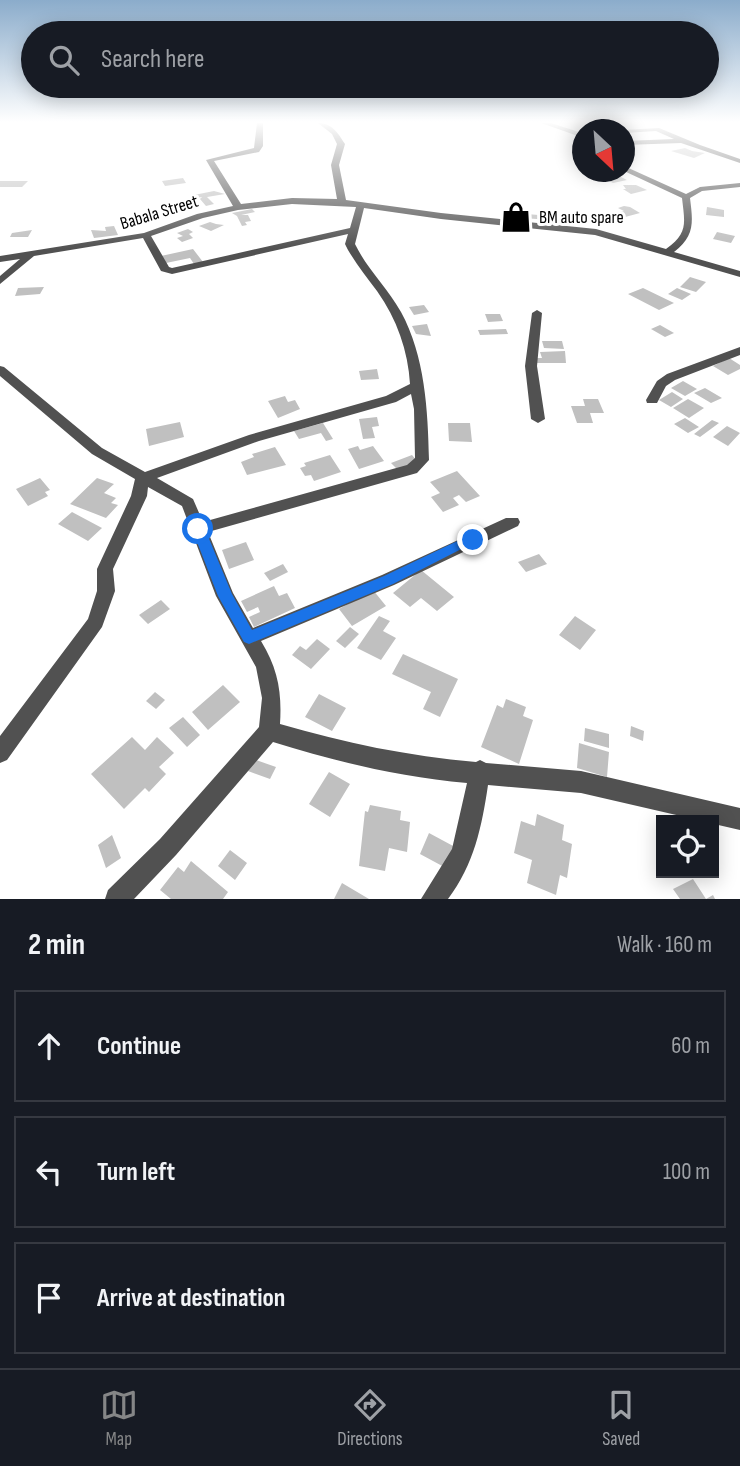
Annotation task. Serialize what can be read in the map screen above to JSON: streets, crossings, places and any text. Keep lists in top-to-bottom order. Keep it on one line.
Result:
{"streets":{"street":["Babala Street"]},"places":{"shop":["BM auto spare"]},"north":"bottom right","page":{"search":"Search here","heading":["2 min","Walk · 160 m"],"list":[["Continue","60 m"],["Turn left","100 m"],"Arrive at destination"],"nav":["Map","Directions","Saved"]}}
